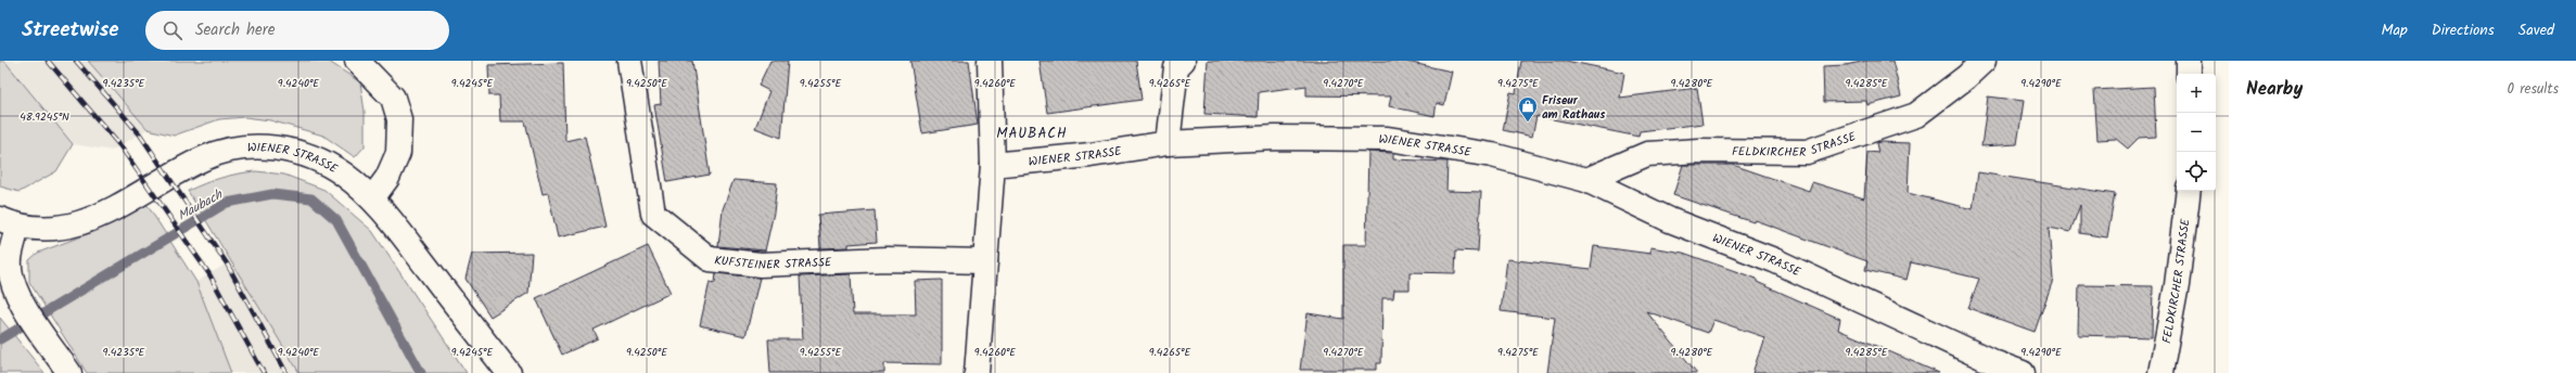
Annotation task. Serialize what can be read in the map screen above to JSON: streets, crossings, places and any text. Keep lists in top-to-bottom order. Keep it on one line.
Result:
{"streets":{"street":["FELDKIRCHER STRASSE","WIENER STRASSE","KUFSTEINER STRASSE"]},"crossings":[["FELDKIRCHER STRASSE","WIENER STRASSE"]],"districts":["MAUBACH"],"water":["Maubach"],"places":{"shop":["Friseur am Rathaus"]},"page":{"header":"Streetwise","search":"Search here","nav":["Map","Directions","Saved"],"heading":["Nearby","0 results"],"map_buttons":["+","−"]},"coordinates":["9.4235°E","9.4240°E","9.4245°E","9.4250°E","9.4255°E","9.4260°E","9.4265°E","9.4270°E","9.4275°E","9.4280°E","9.4285°E","9.4290°E","48.9245°N"]}
